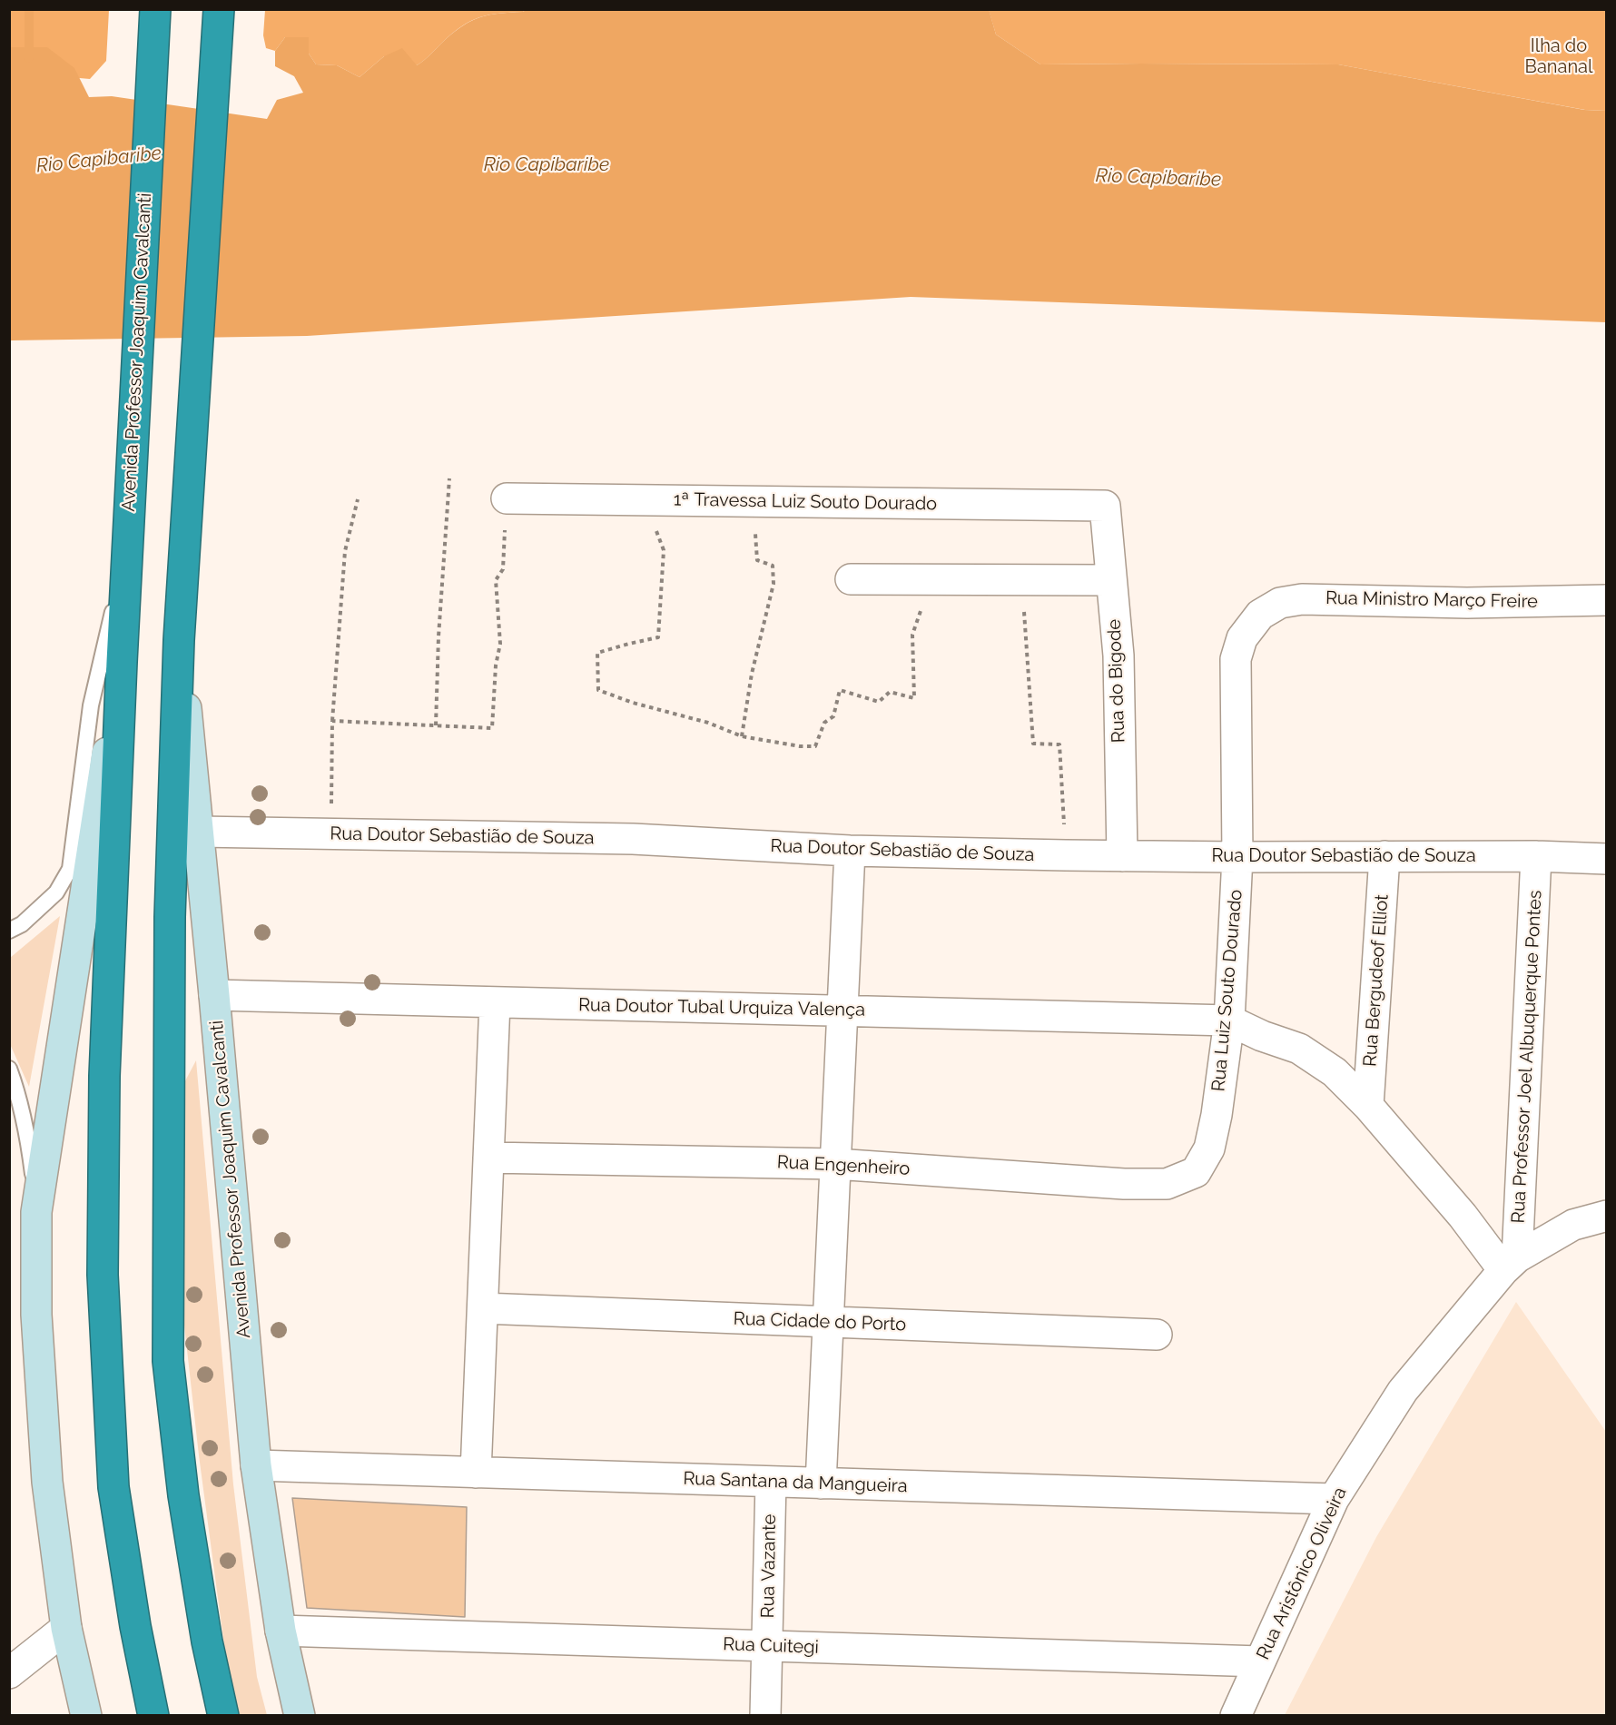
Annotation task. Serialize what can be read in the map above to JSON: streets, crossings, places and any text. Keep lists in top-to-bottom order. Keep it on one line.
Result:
{"streets":{"highway":["Avenida Professor Joaquim Cavalcanti"],"street":["1ª Travessa Luiz Souto Dourado","Rua Ministro Março Freire","Rua do Bigode","Rua Doutor Sebastião de Souza","Rua Bergudeof Elliot","Rua Luiz Souto Dourado","Rua Doutor Tubal Urquiza Valença","Rua Professor Joel Albuquerque Pontes","Rua Engenheiro","Rua Cidade do Porto","Rua Santana da Mangueira","Rua Vazante","Rua Aristônico Oliveira","Rua Cuitegi"]},"crossings":[["Avenida Professor Joaquim Cavalcanti","Rua Doutor Sebastião de Souza"],["Avenida Professor Joaquim Cavalcanti","Rua Doutor Tubal Urquiza Valença"],["Avenida Professor Joaquim Cavalcanti","Rua Santana da Mangueira"],["Avenida Professor Joaquim Cavalcanti","Rua Cuitegi"],["1ª Travessa Luiz Souto Dourado","Rua do Bigode"],["Rua Ministro Março Freire","Rua Luiz Souto Dourado"],["Rua do Bigode","Rua Doutor Sebastião de Souza"],["Rua Doutor Sebastião de Souza","Rua Bergudeof Elliot"],["Rua Doutor Sebastião de Souza","Rua Luiz Souto Dourado"],["Rua Doutor Sebastião de Souza","Rua Professor Joel Albuquerque Pontes"],["Rua Luiz Souto Dourado","Rua Doutor Tubal Urquiza Valença"],["Rua Luiz Souto Dourado","Rua Engenheiro"],["Rua Professor Joel Albuquerque Pontes","Rua Aristônico Oliveira"],["Rua Santana da Mangueira","Rua Vazante"],["Rua Santana da Mangueira","Rua Aristônico Oliveira"],["Rua Vazante","Rua Cuitegi"],["Rua Aristônico Oliveira","Rua Cuitegi"]],"water":["Rio Capibaribe"],"parks":["Ilha do Bananal"]}
